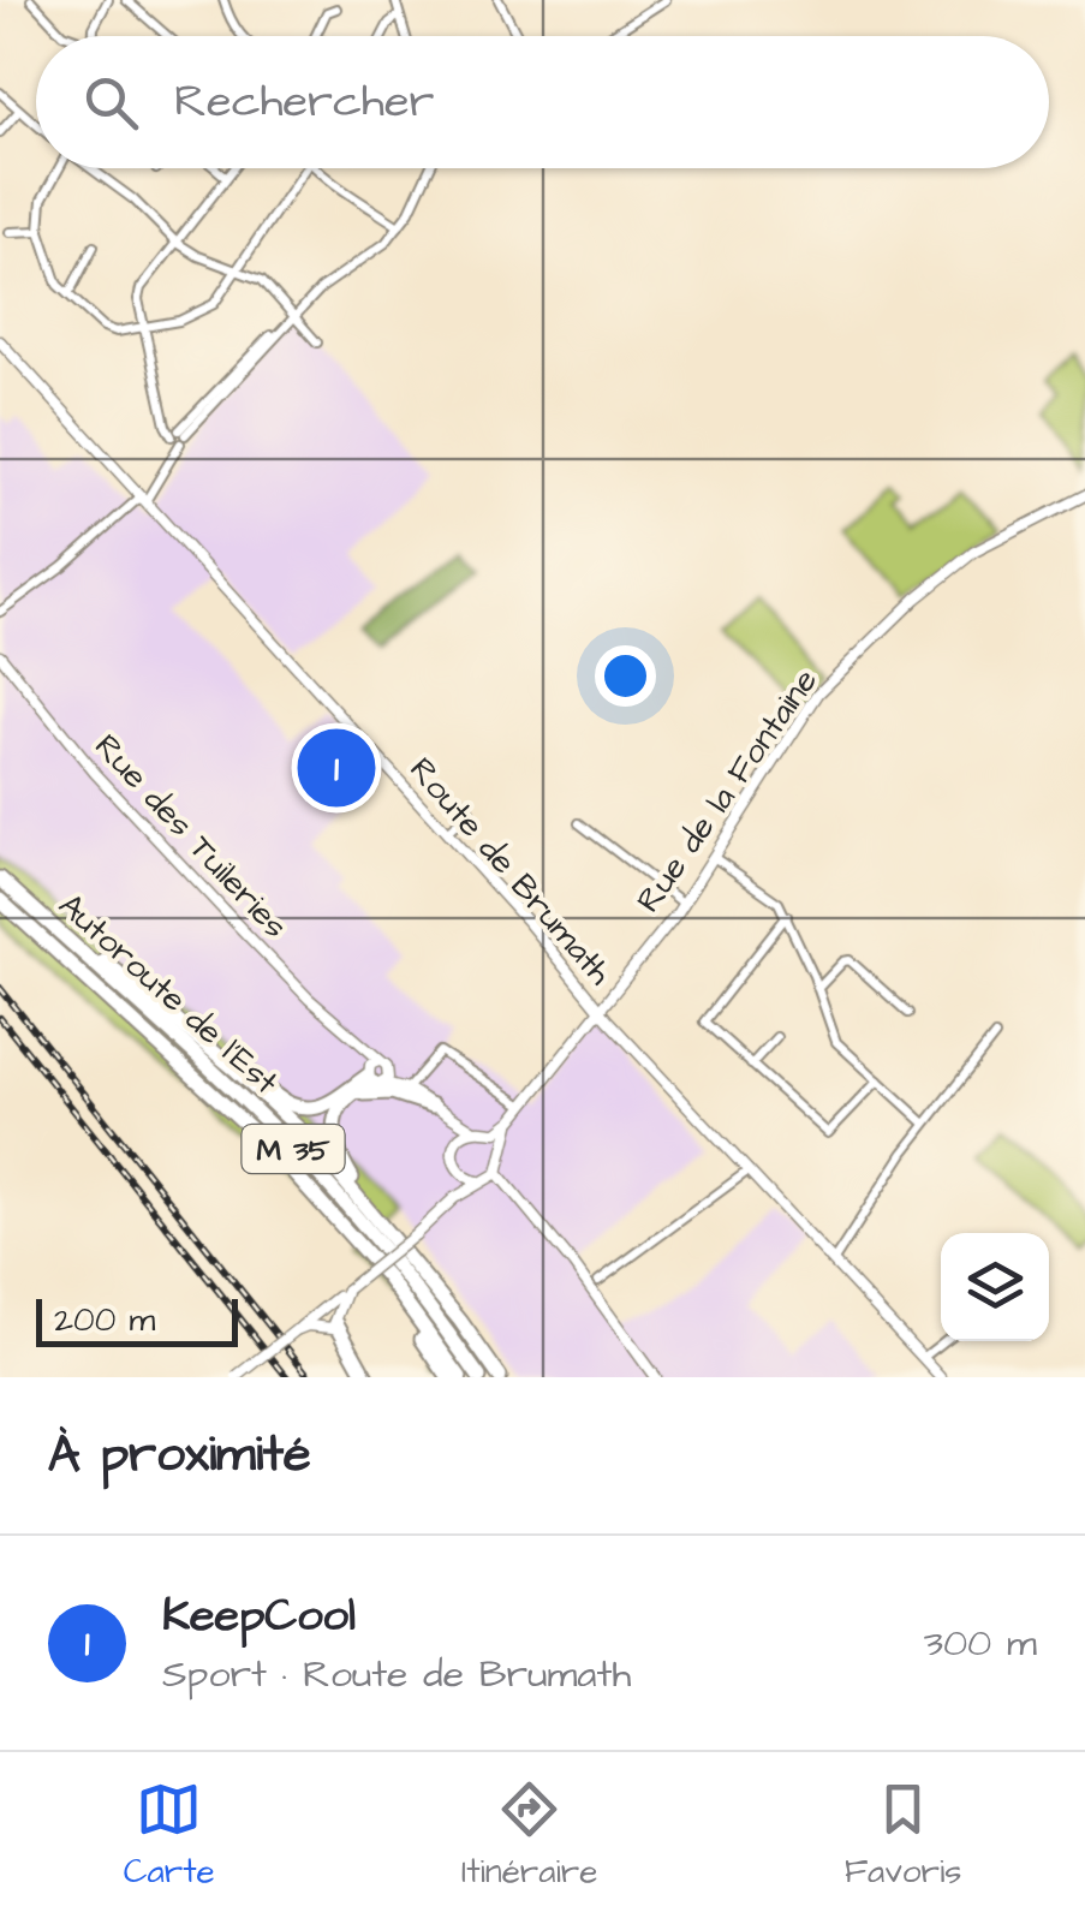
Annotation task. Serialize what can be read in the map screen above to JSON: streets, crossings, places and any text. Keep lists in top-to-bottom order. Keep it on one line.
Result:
{"streets":{"highway":["Autoroute de l’Est","M 35"],"street":["Rue de la Fontaine","Rue des Tuileries","Route de Brumath"]},"crossings":[["Rue de la Fontaine","Route de Brumath"]],"scale_bar":"200 m","page":{"search":"Rechercher","pins":"1","scale":"200 m","heading":"À proximité","list":[{"mark":"1","name":"KeepCool","note":"Sport · Route de Brumath","value":"300 m"}],"nav":["Carte","Itinéraire","Favoris"]}}
